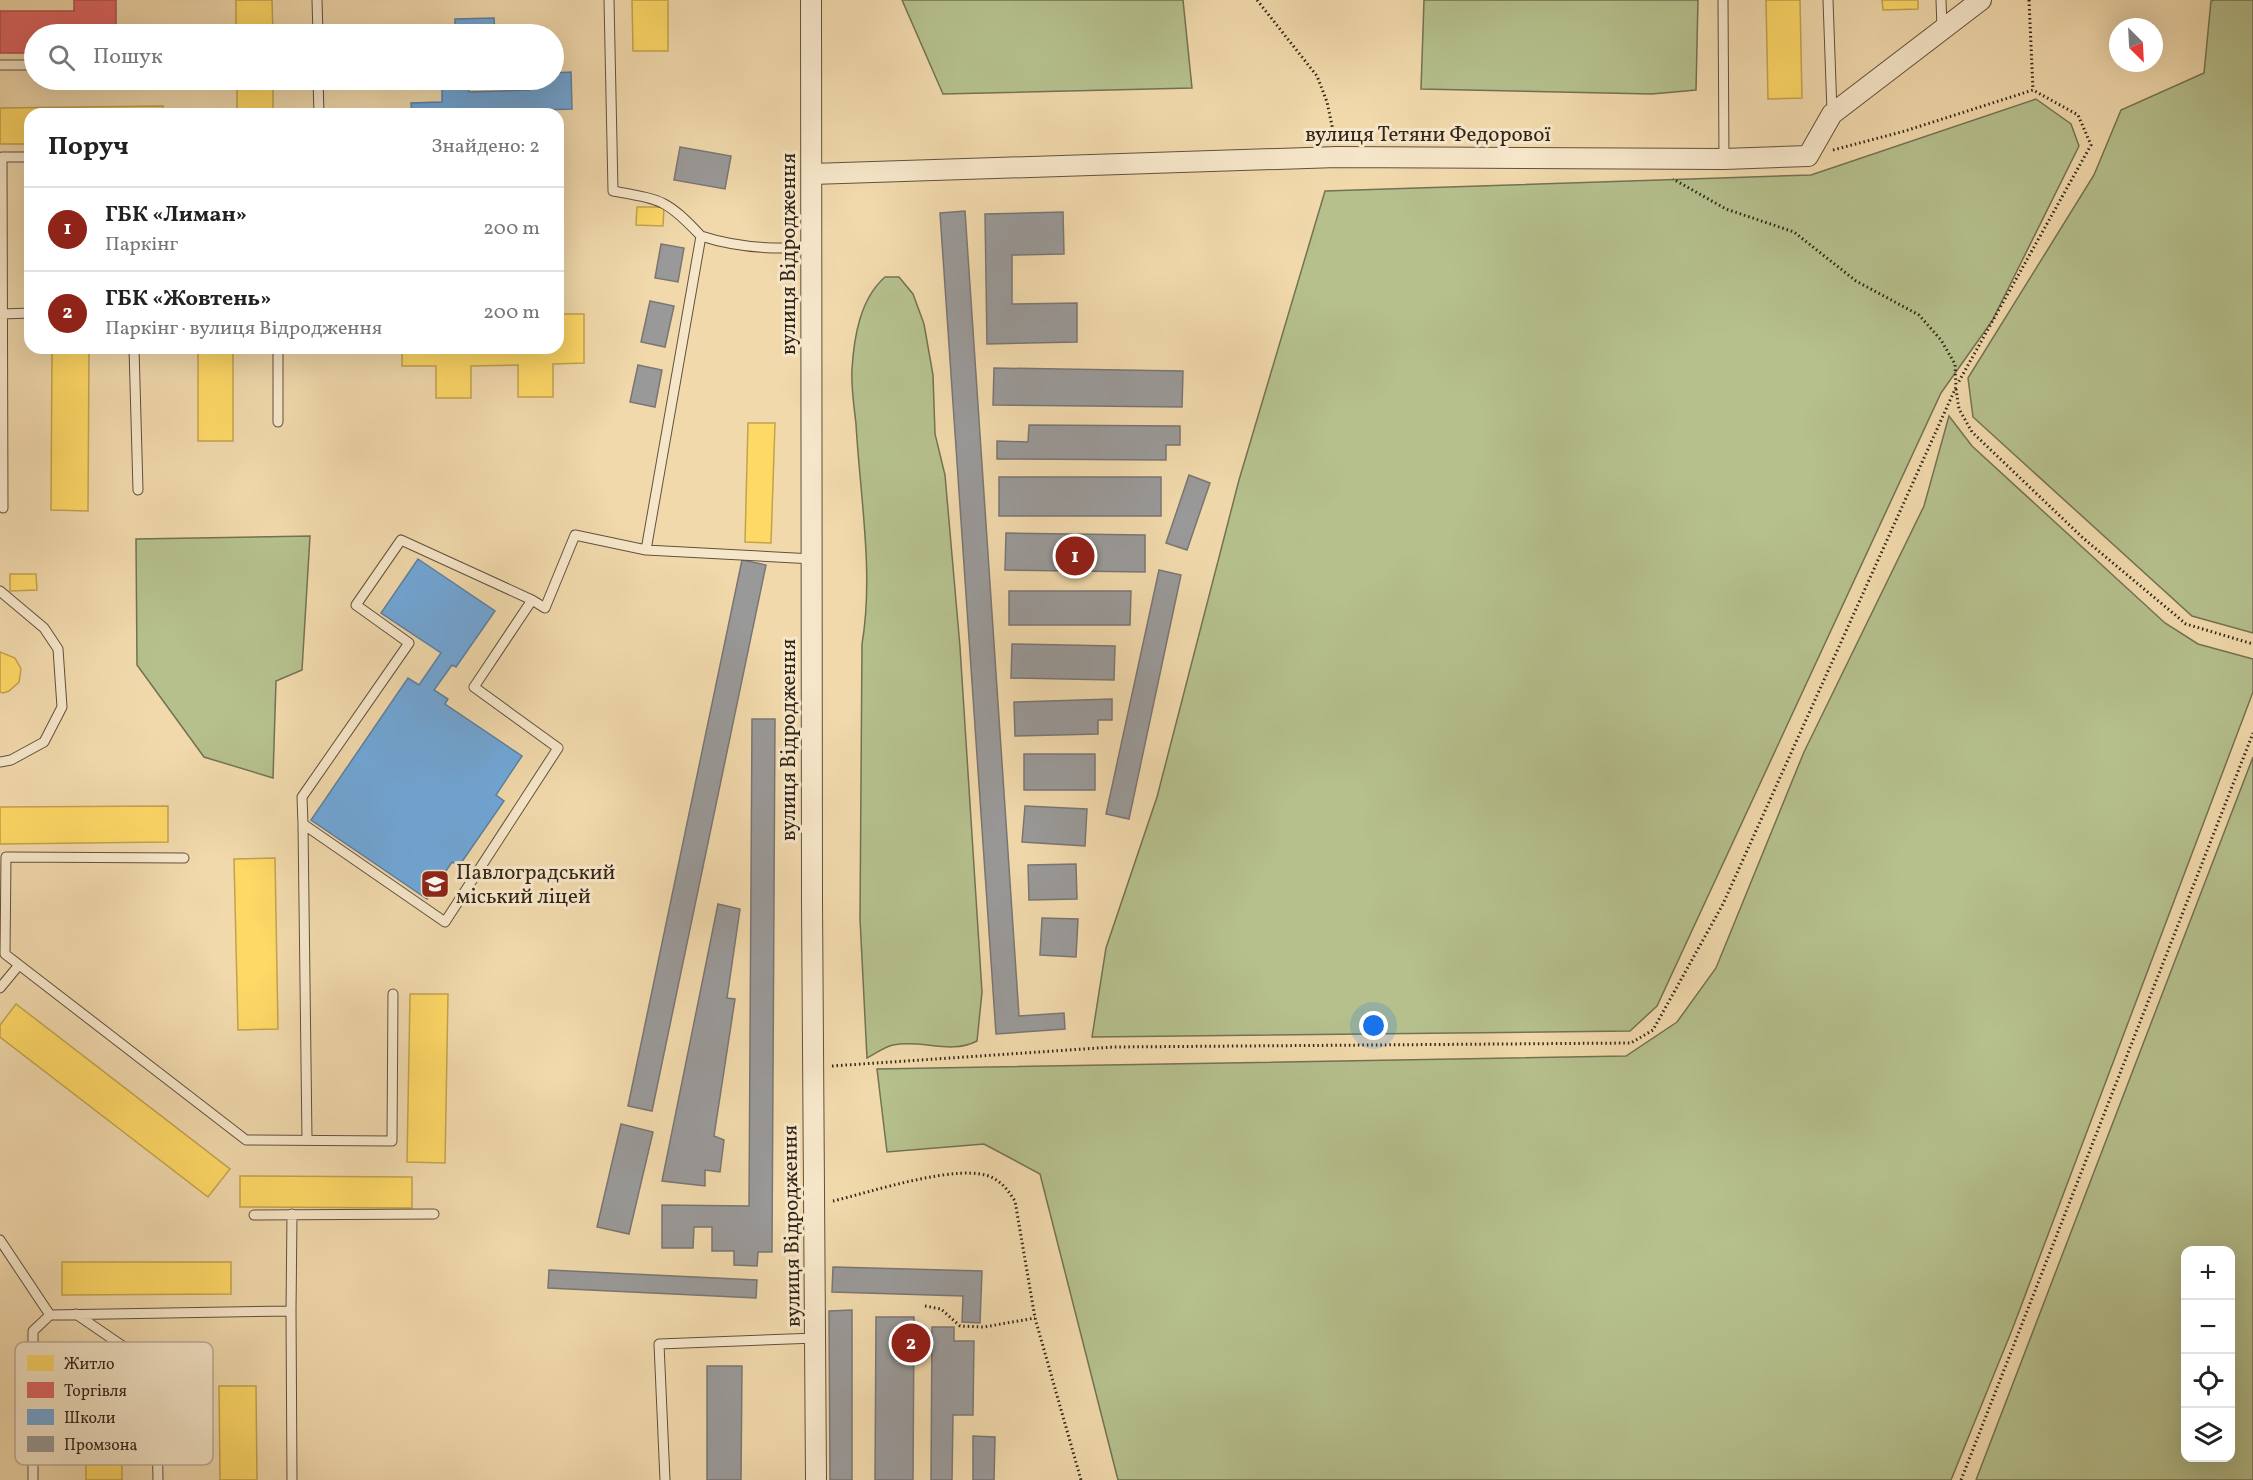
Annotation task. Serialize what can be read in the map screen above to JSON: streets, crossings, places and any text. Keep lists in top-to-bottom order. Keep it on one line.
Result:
{"streets":{"street":["вулиця Тетяни Федорової","вулиця Відродження"]},"crossings":[["вулиця Тетяни Федорової","вулиця Відродження"]],"places":{"school or university":["Павлоградський міський ліцей"]},"legend":["Житло","Торгівля","Школи","Промзона"],"north":"bottom right","page":{"search":"Пошук","heading":["Поруч","Знайдено: 2"],"list":[{"mark":"1","name":"ГБК «Лиман»","note":"Паркінг","value":"200 m"},{"mark":"2","name":"ГБК «Жовтень»","note":"Паркінг · вулиця Відродження","value":"200 m"}],"pins":["1","2"],"map_buttons":["+","−"]}}
